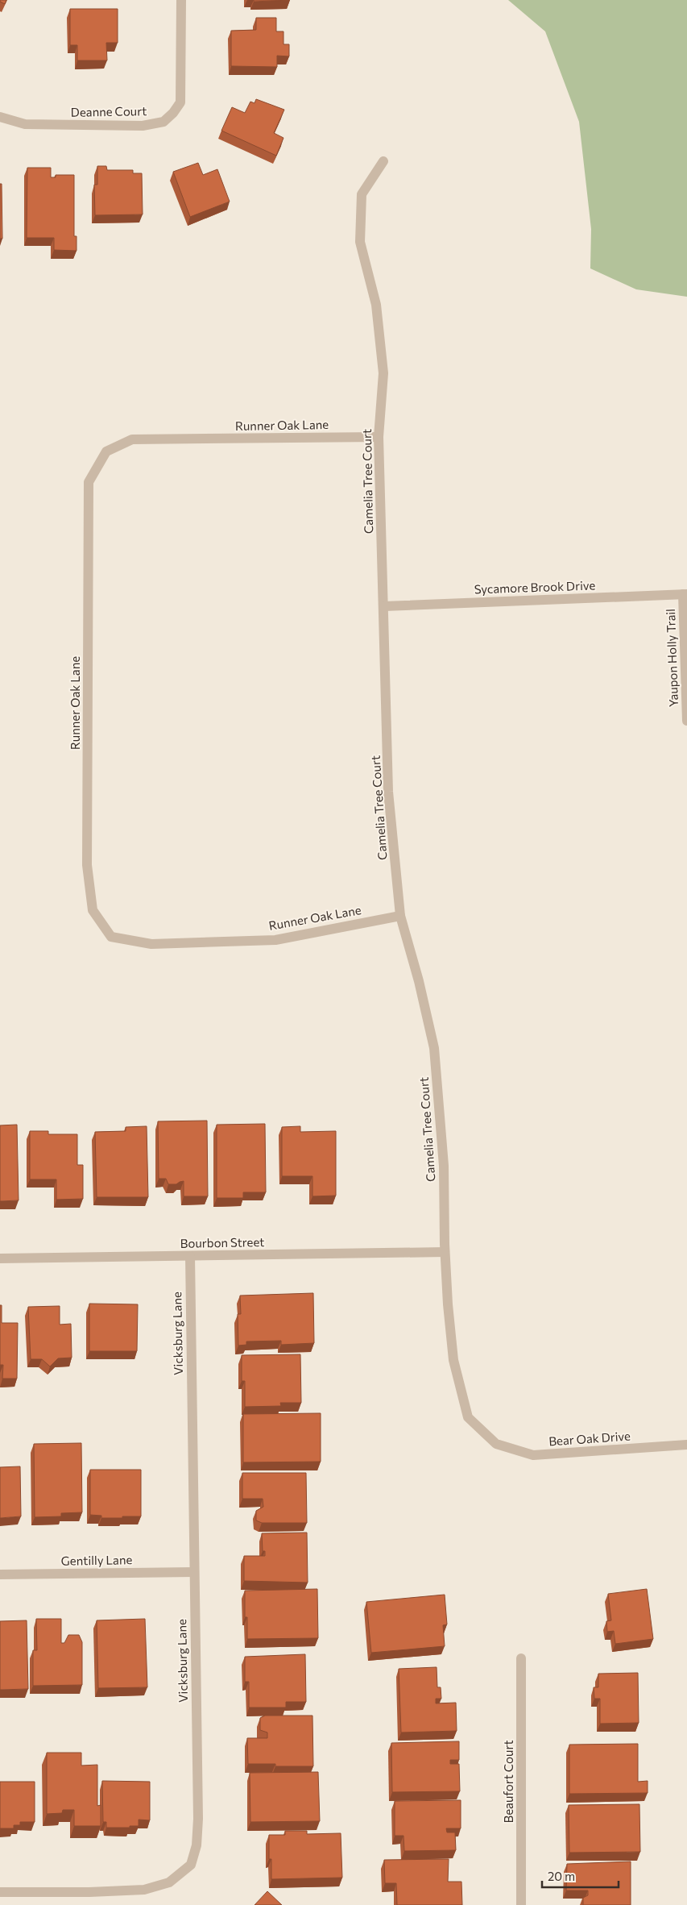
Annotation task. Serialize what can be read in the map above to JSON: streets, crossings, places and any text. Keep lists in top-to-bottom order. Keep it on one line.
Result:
{"streets":{"street":["Deanne Court","Runner Oak Lane","Camelia Tree Court","Sycamore Brook Drive","Yaupon Holly Trail","Bourbon Street","Vicksburg Lane","Bear Oak Drive","Gentilly Lane","Beaufort Court"]},"crossings":[["Runner Oak Lane","Camelia Tree Court"],["Camelia Tree Court","Sycamore Brook Drive"],["Camelia Tree Court","Bourbon Street"],["Camelia Tree Court","Bear Oak Drive"],["Sycamore Brook Drive","Yaupon Holly Trail"],["Bourbon Street","Vicksburg Lane"],["Vicksburg Lane","Gentilly Lane"]],"scale_bar":"20 m"}
